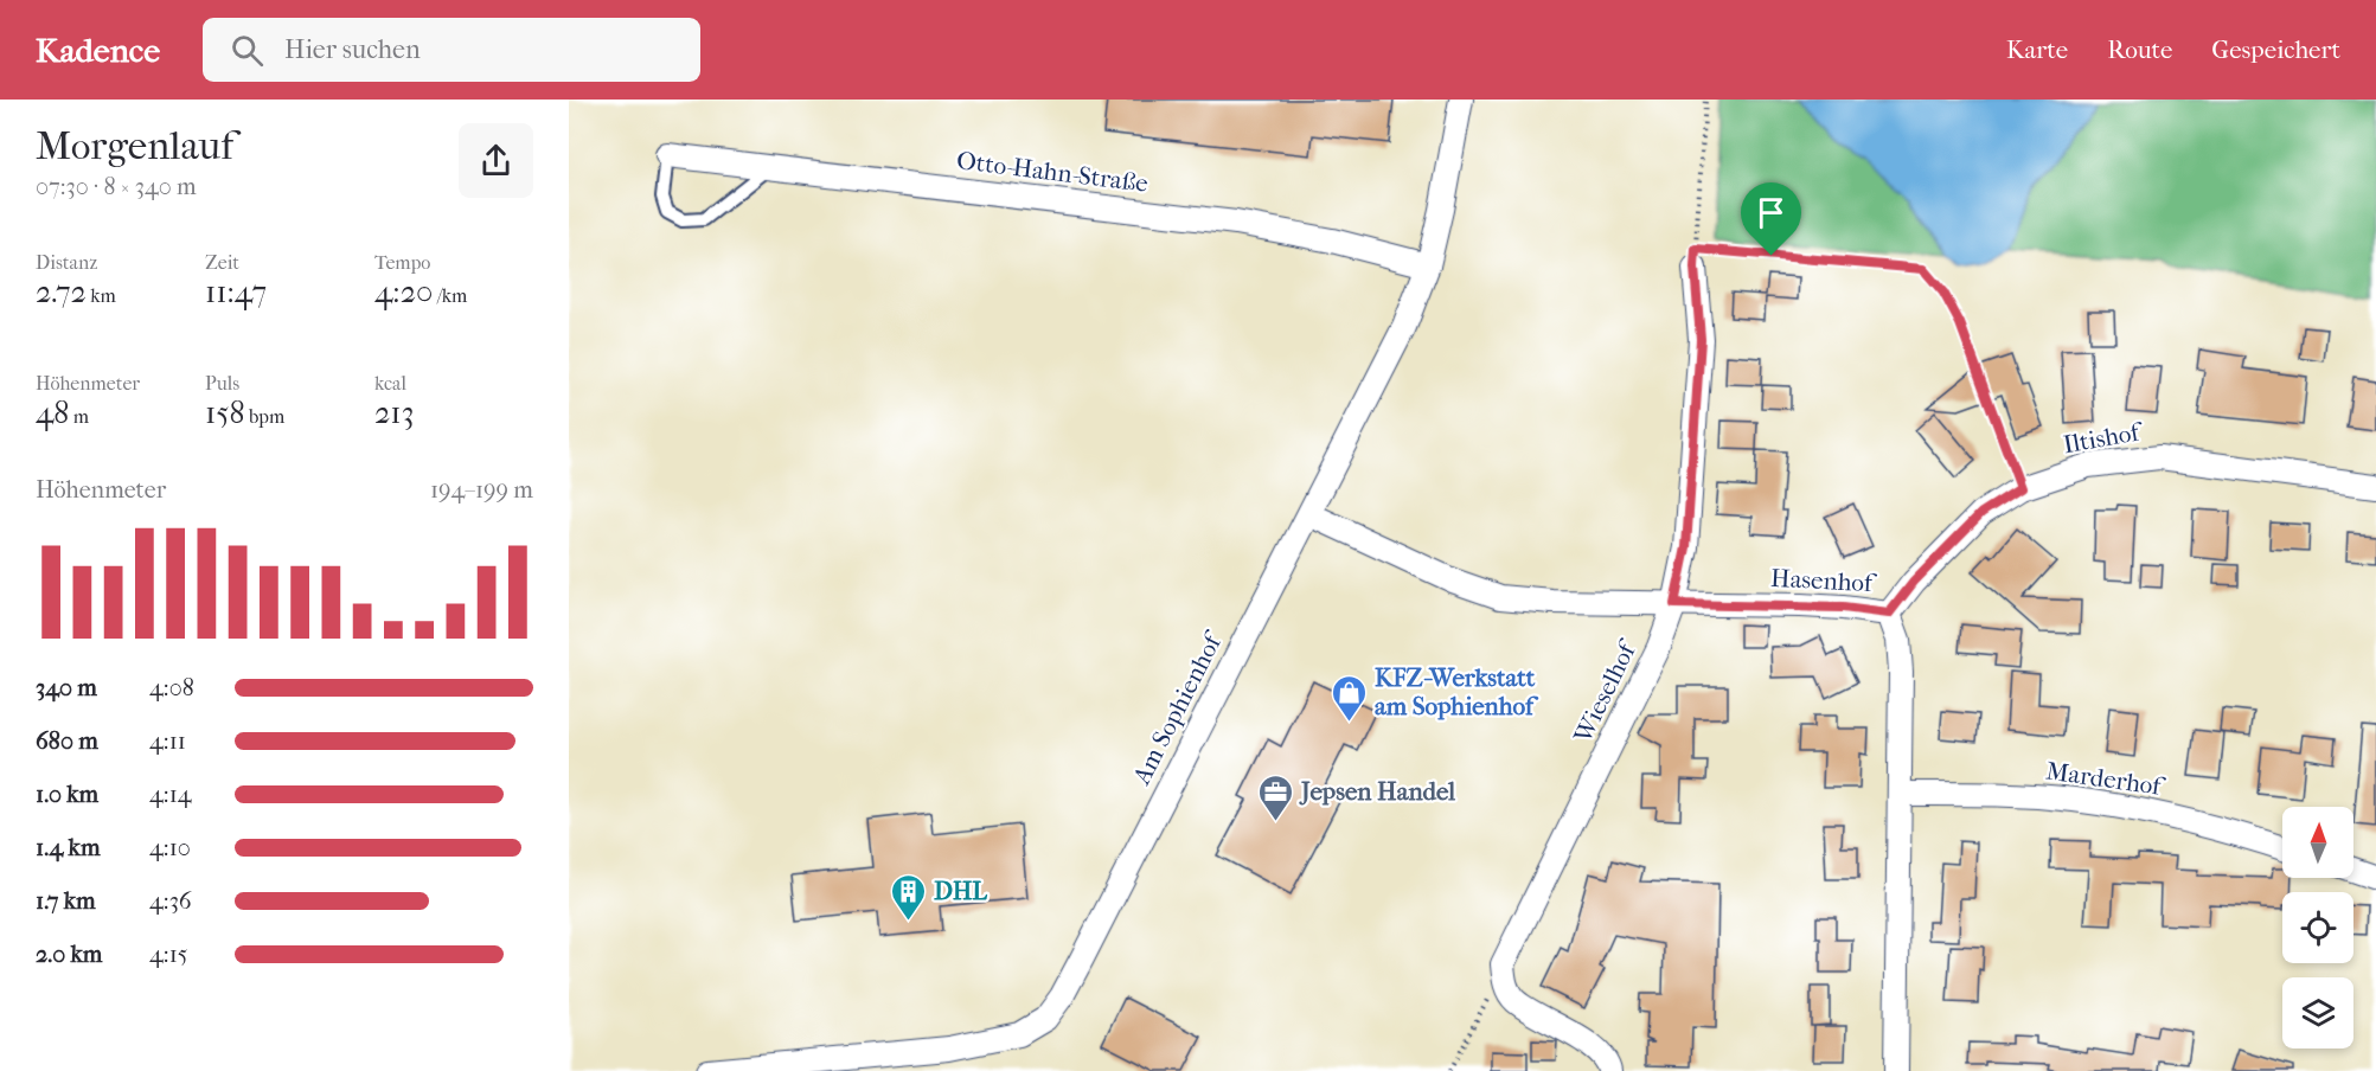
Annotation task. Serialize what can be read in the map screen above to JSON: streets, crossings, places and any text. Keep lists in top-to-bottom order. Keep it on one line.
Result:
{"streets":{"street":["Otto-Hahn-Straße","Iltishof","Hasenhof","Wieselhof","Am Sophienhof","Marderhof"]},"crossings":[["Otto-Hahn-Straße","Am Sophienhof"],["Iltishof","Hasenhof"],["Hasenhof","Wieselhof"],["Hasenhof","Am Sophienhof"],["Hasenhof","Marderhof"]],"places":{"shop":["KFZ-Werkstatt am Sophienhof"],"office":["Jepsen Handel"],"building":["DHL"]},"north":"top","page":{"header":"Kadence","search":"Hier suchen","nav":["Karte","Route","Gespeichert"],"heading":["Morgenlauf","07:30 · 8 × 340 m"],"stats":[["Distanz","2.72 km"],["Zeit","11:47"],["Tempo","4:20 /km"],["Höhenmeter","48 m"],["Puls","158 bpm"],["kcal","213"]],"chart":["Höhenmeter","194–199 m"],"list":[{"name":"340 m","note":"4:08"},{"name":"680 m","note":"4:11"},{"name":"1.0 km","note":"4:14"},{"name":"1.4 km","note":"4:10"},{"name":"1.7 km","note":"4:36"},{"name":"2.0 km","note":"4:15"}]}}
